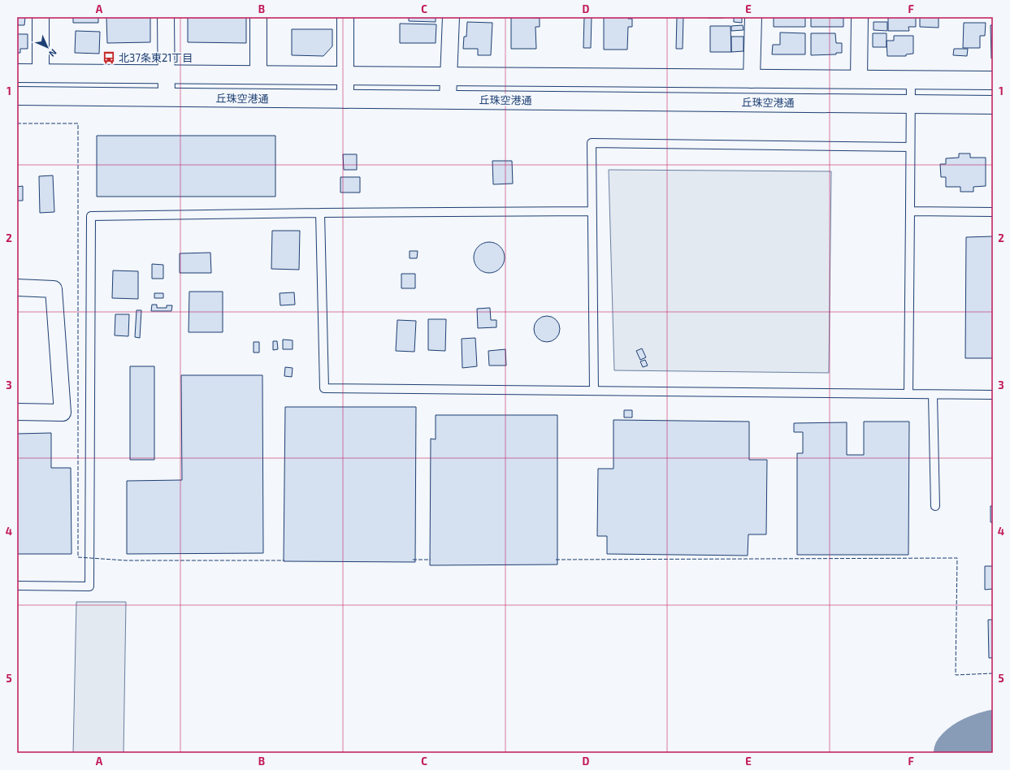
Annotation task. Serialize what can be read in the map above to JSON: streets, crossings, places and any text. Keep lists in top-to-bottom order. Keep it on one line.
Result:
{"streets":{"main road":["丘珠空港通"]},"places":{"bus stop":["北37条東21丁目"]},"north":"bottom right","grid":{"columns":["A","B","C","D","E","F"],"rows":["1","2","3","4","5"]}}
